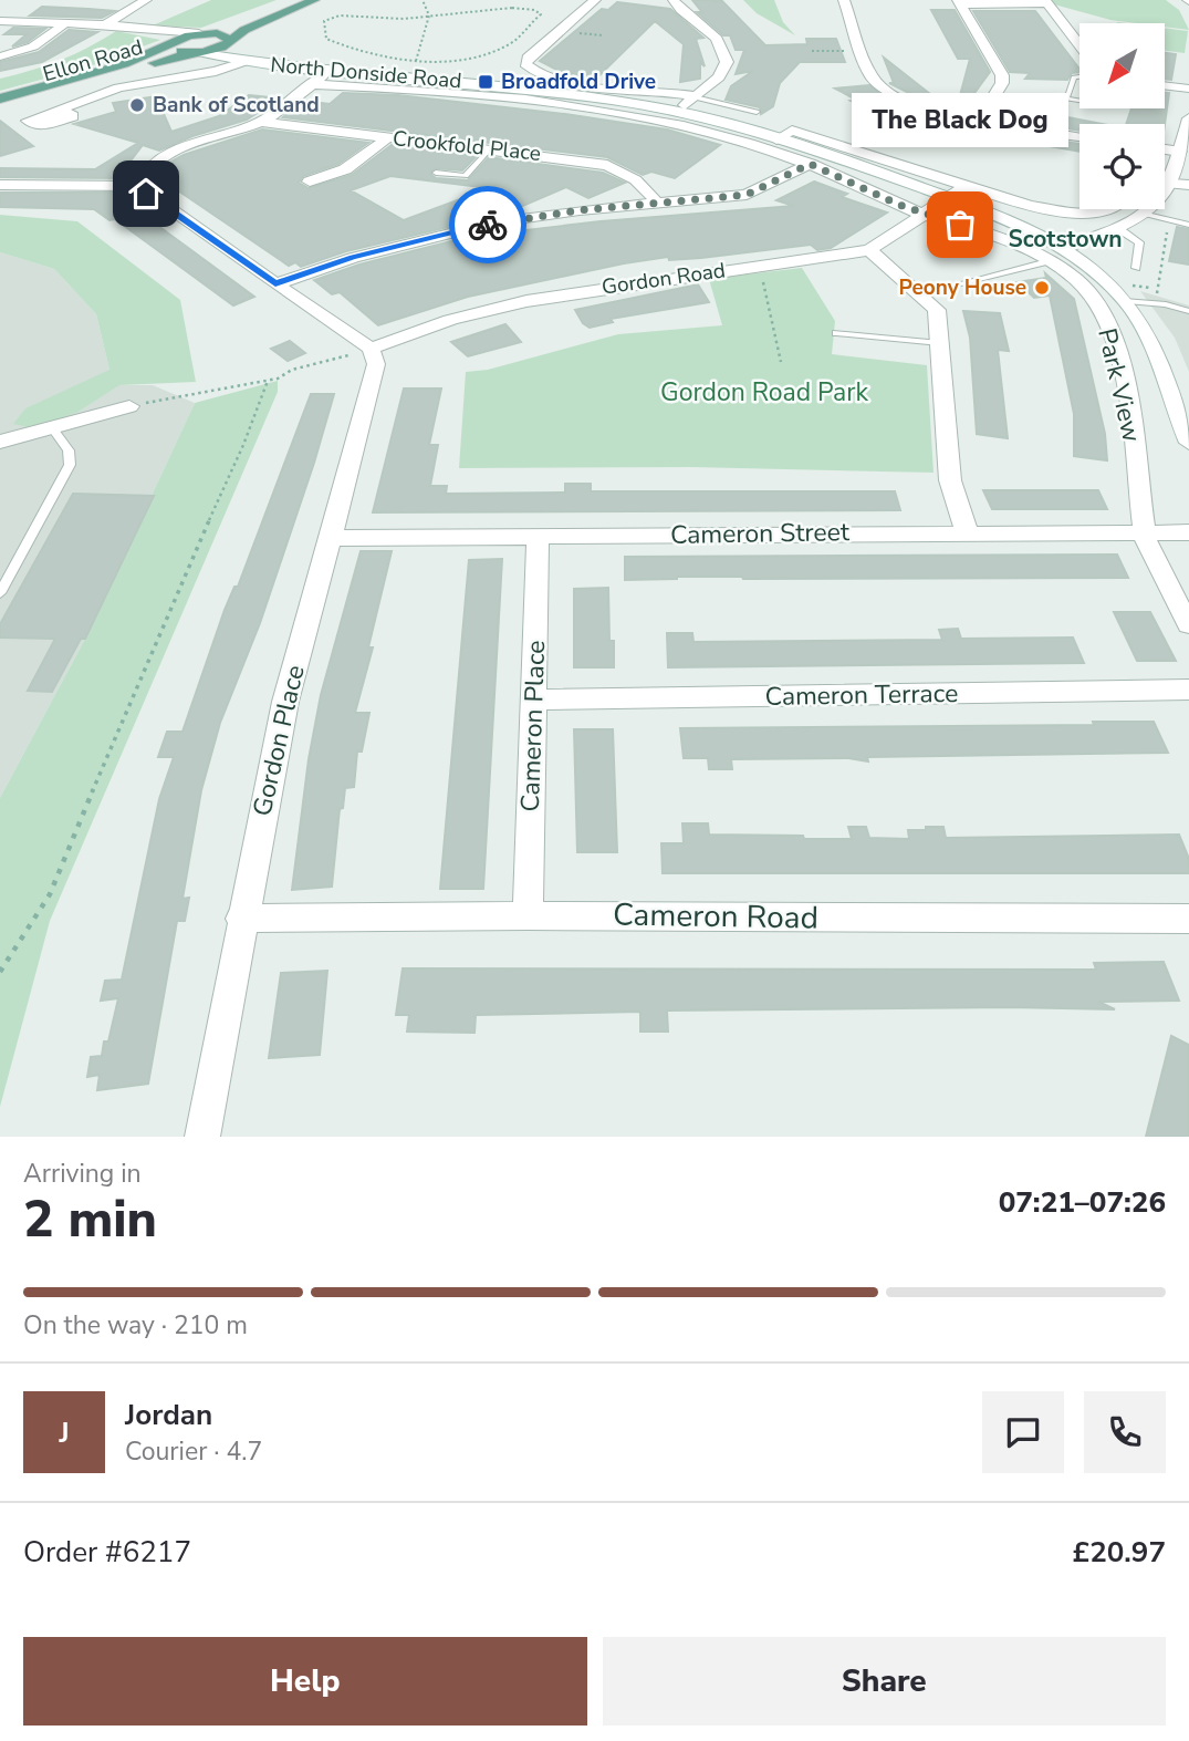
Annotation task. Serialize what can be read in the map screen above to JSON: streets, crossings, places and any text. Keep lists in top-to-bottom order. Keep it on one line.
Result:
{"streets":{"main road":["Ellon Road"],"street":["North Donside Road","Crookfold Place","Gordon Road","Park View","Cameron Street","Cameron Terrace","Cameron Place","Gordon Place","Cameron Road"]},"crossings":[["Ellon Road","North Donside Road"],["North Donside Road","Gordon Road"],["North Donside Road","Park View"],["Gordon Road","Gordon Place"],["Park View","Cameron Street"],["Cameron Street","Cameron Place"],["Cameron Street","Gordon Place"],["Cameron Terrace","Cameron Place"],["Cameron Place","Cameron Road"],["Gordon Place","Cameron Road"]],"districts":["Scotstown"],"parks":["Gordon Road Park"],"places":{"transit":["Broadfold Drive"],"other":["Bank of Scotland","The Black Dog","Peony House"]},"north":"bottom left","page":{"bubble":"The Black Dog","heading":["2 min","Arriving in","07:21–07:26"],"panel":["Jordan","Courier · 4.7","Order #6217","£20.97"],"bar":"On the way · 210 m","round":"J","buttons":["Help","Share"]}}
